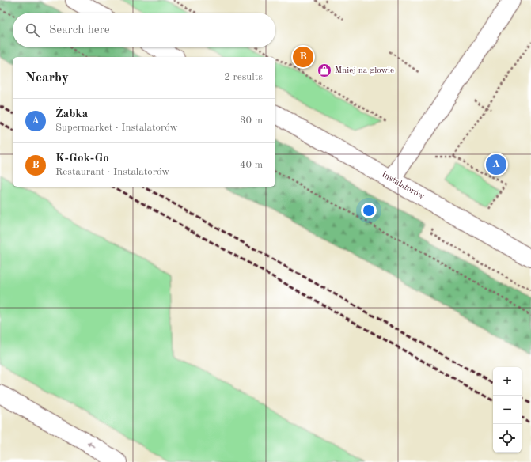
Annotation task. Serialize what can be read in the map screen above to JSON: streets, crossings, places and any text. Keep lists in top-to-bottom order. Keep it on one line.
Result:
{"streets":{"street":["Instalatorów"]},"places":{"shop":["Mniej na głowie"]},"page":{"search":"Search here","pins":["B","A"],"heading":["Nearby","2 results"],"list":[{"mark":"A","name":"Żabka","note":"Supermarket · Instalatorów","value":"30 m"},{"mark":"B","name":"K-Gok-Go","note":"Restaurant · Instalatorów","value":"40 m"}],"map_buttons":["+","−"]}}
